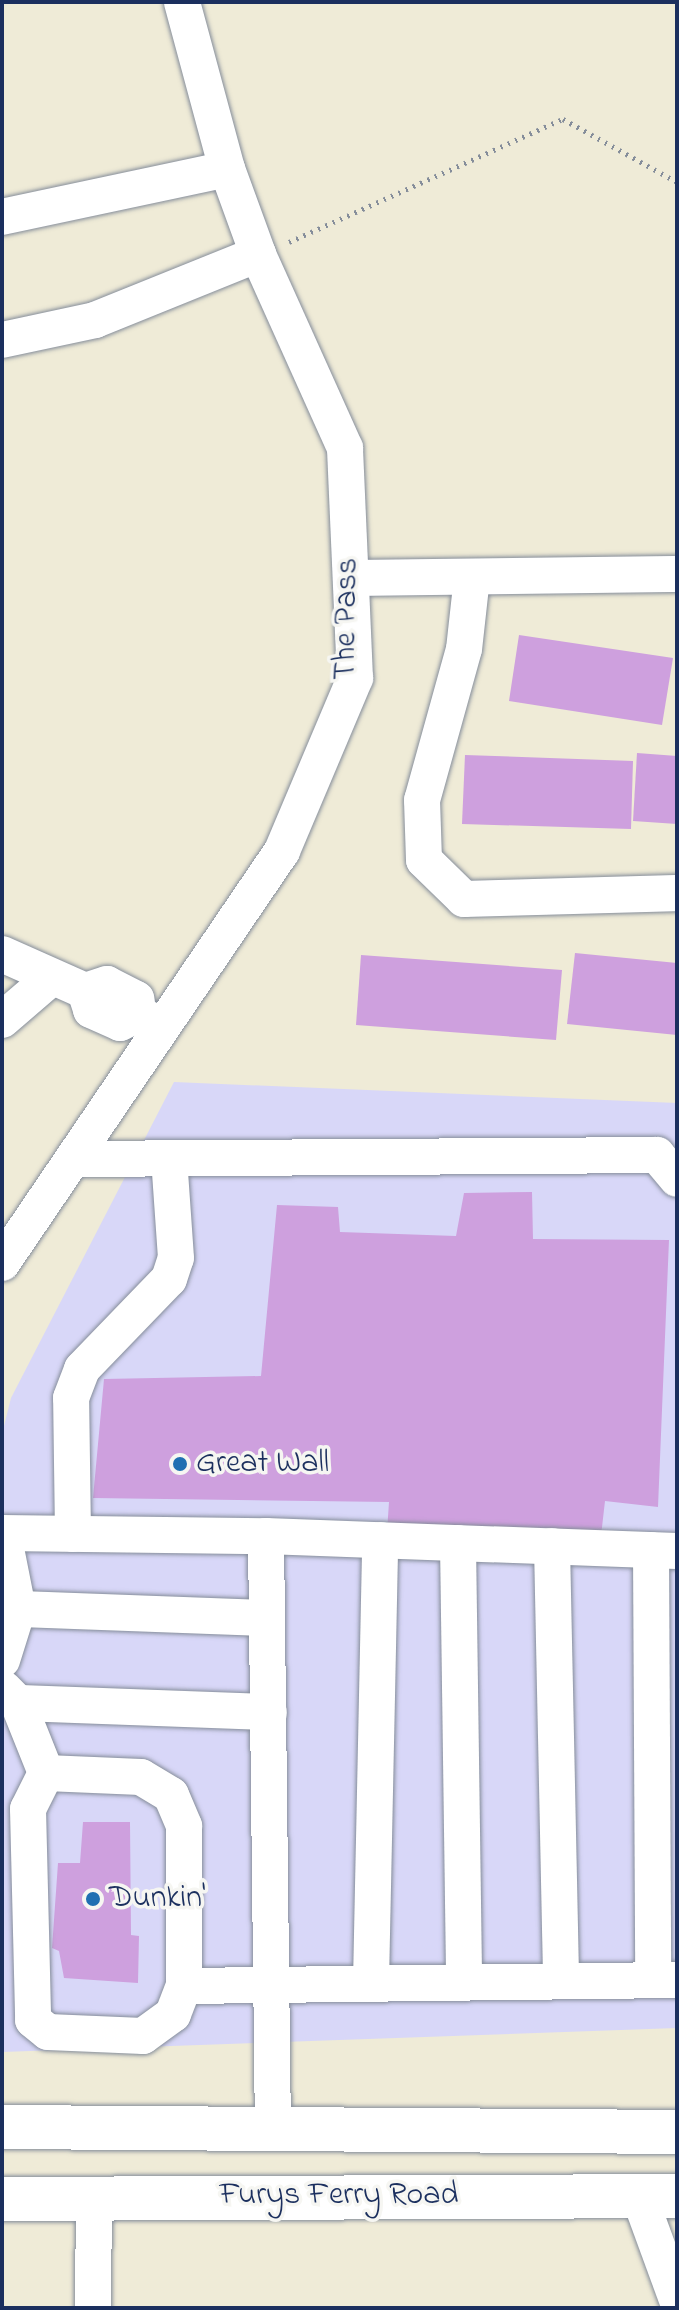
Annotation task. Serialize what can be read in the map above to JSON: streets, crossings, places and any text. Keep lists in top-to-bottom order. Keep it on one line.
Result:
{"streets":{"main road":["Furys Ferry Road"],"street":["The Pass"]},"places":["Great Wall","Dunkin'"]}
